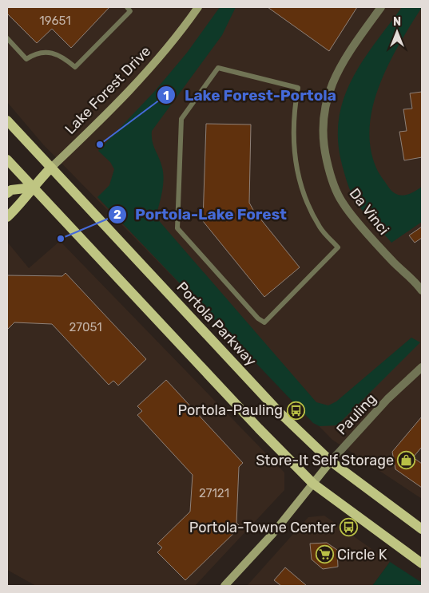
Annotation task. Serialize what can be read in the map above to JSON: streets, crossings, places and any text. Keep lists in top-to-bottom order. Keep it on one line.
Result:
{"streets":{"main road":["Lake Forest Drive","Portola Parkway","Pauling"],"street":["Da Vinci"]},"crossings":[["Lake Forest Drive","Portola Parkway"],["Portola Parkway","Pauling"]],"places":{"other":["Lake Forest-Portola","Portola-Lake Forest"],"bus stop":["Portola-Pauling","Portola-Towne Center"],"shop":["Store-It Self Storage"],"supermarket":["Circle K"]},"house_numbers":["19651","27051","27121"],"north":"top"}
